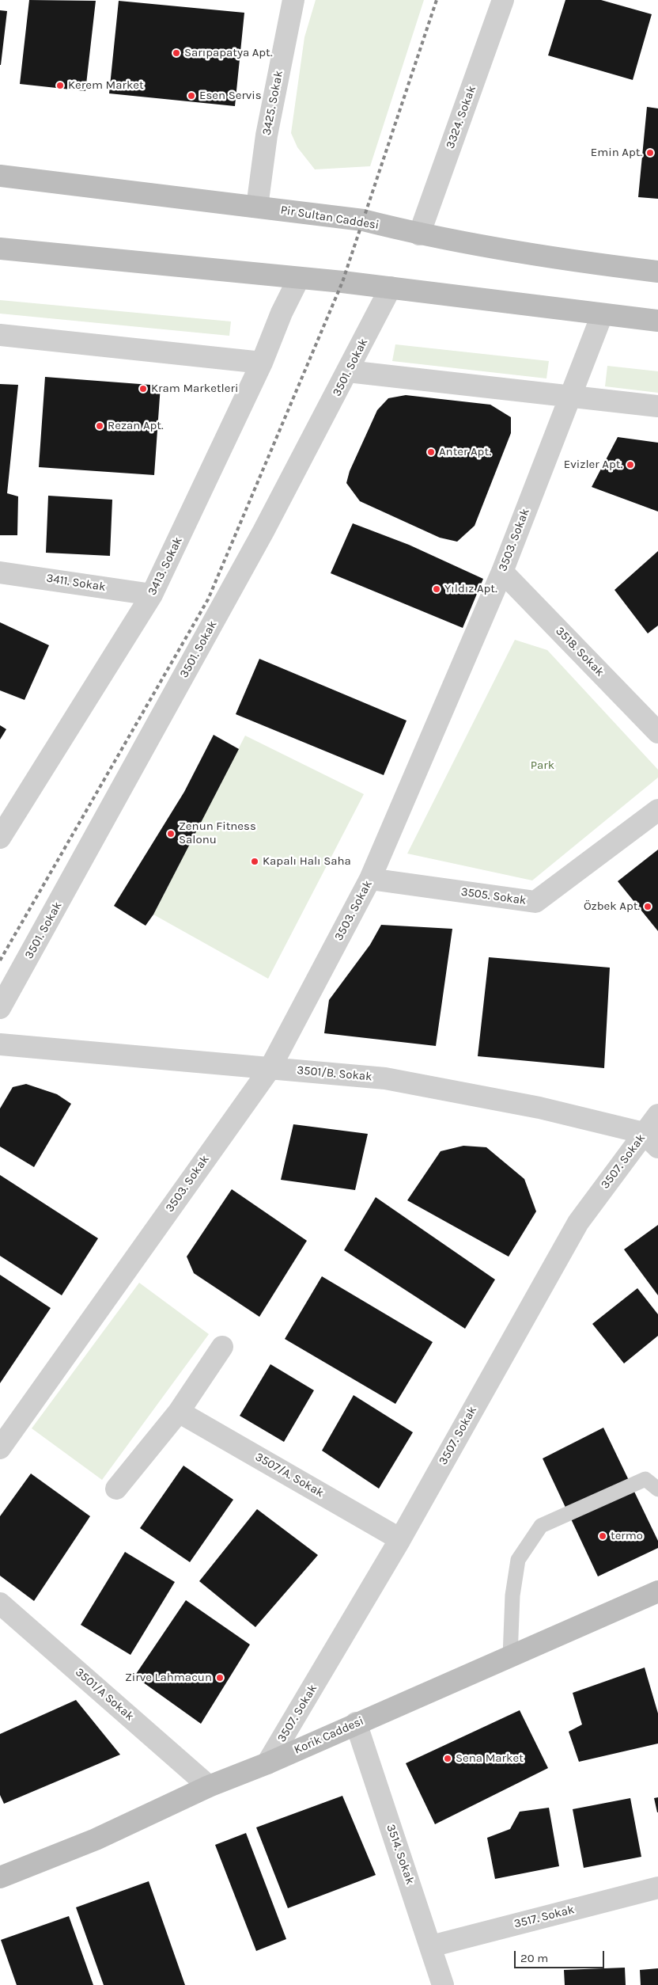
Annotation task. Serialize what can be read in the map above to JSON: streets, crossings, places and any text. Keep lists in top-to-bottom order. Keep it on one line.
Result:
{"streets":{"main road":["Pir Sultan Caddesi","Korik Caddesi"],"street":["3425. Sokak","3324. Sokak","3501. Sokak","3503. Sokak","3413. Sokak","3411. Sokak","3518. Sokak","3505. Sokak","3501/B. Sokak","3507. Sokak","3507/A. Sokak","3501/A Sokak","3514. Sokak","3517. Sokak"]},"crossings":[["3425. Sokak","Pir Sultan Caddesi"],["3324. Sokak","Pir Sultan Caddesi"],["3503. Sokak","3518. Sokak"],["3503. Sokak","3505. Sokak"],["3503. Sokak","3501/B. Sokak"],["3413. Sokak","3411. Sokak"],["3501/B. Sokak","3507. Sokak"],["3507. Sokak","3507/A. Sokak"],["3507. Sokak","Korik Caddesi"],["3501/A Sokak","Korik Caddesi"],["Korik Caddesi","3514. Sokak"],["3514. Sokak","3517. Sokak"]],"parks":["Park"],"places":["Sarıpapatya Apt.","Kerem Market","Esen Servis","Emin Apt.","Kram Marketleri","Rezan Apt.","Anter Apt.","Evizler Apt.","Yıldız Apt.","Zenun Fitness Salonu","Kapalı Halı Saha","Özbek Apt.","termo","Zirve Lahmacun","Sena Market"],"scale_bar":"20 m"}
